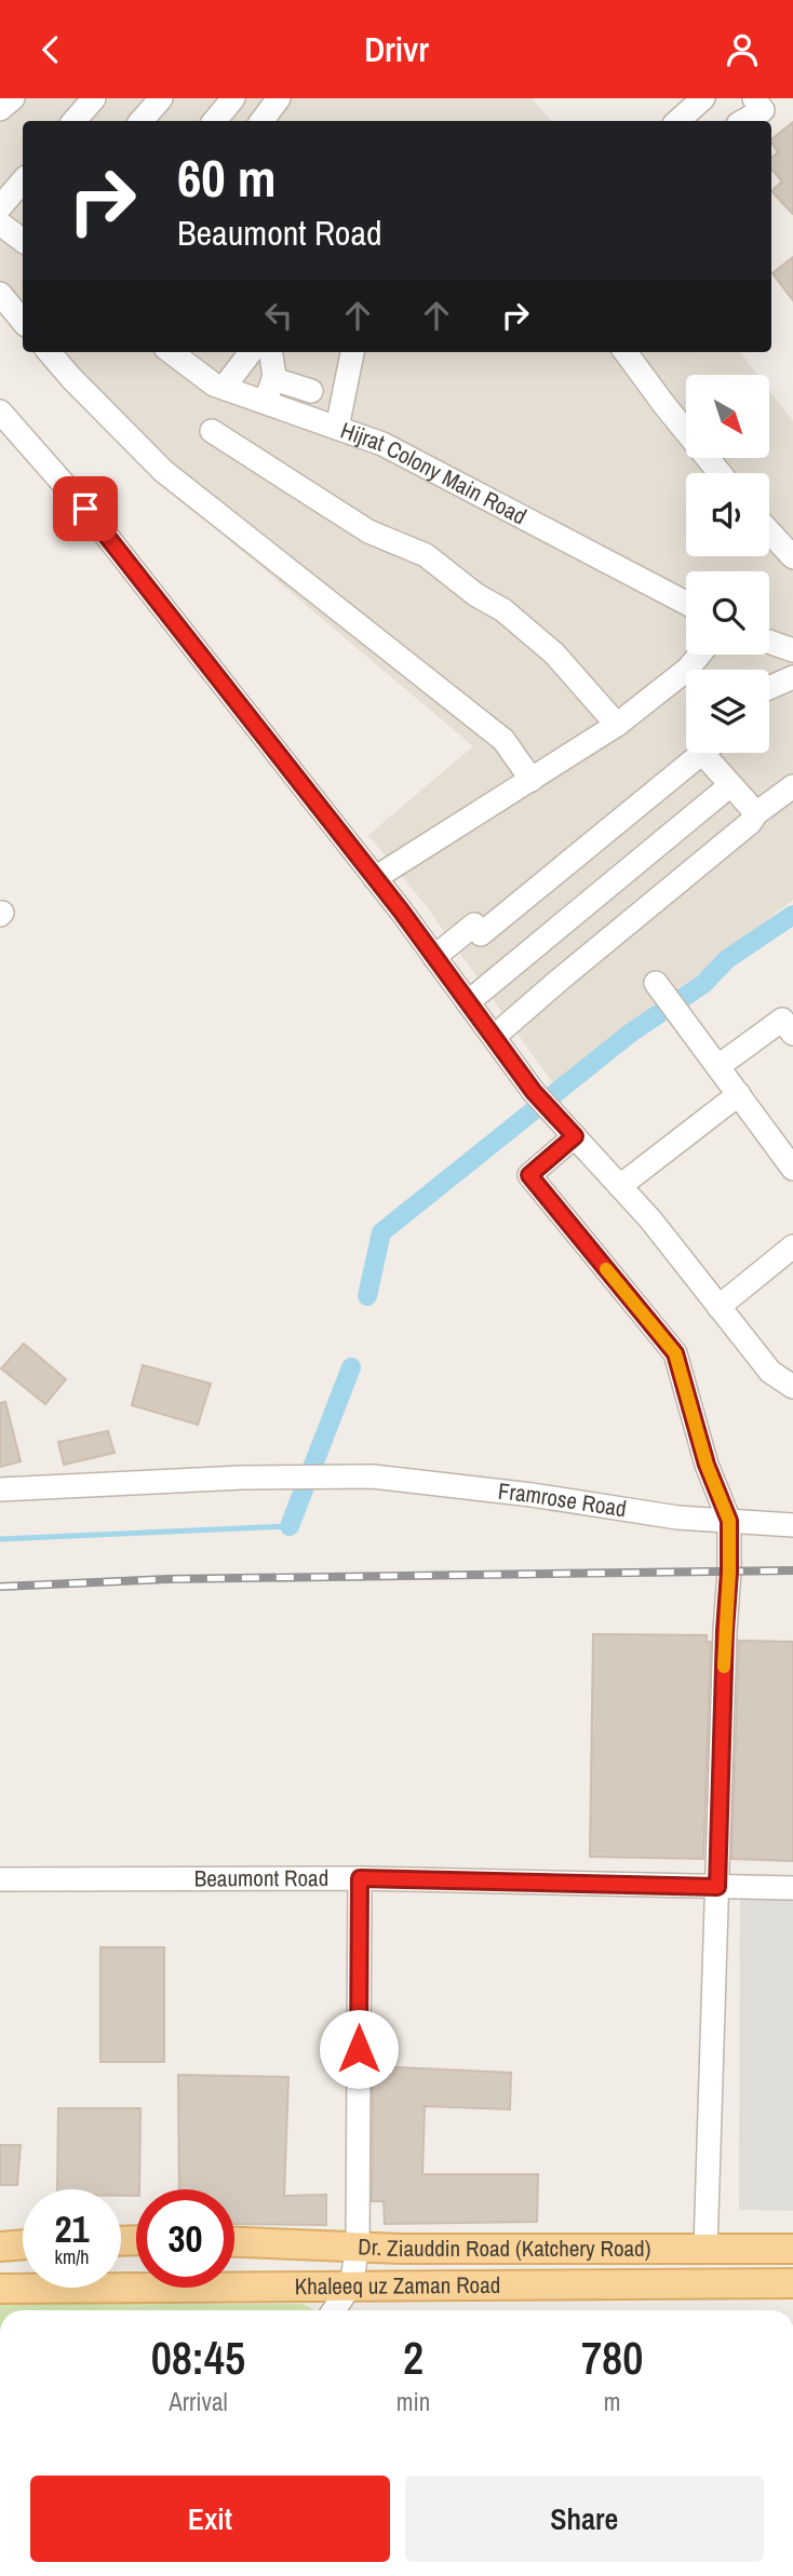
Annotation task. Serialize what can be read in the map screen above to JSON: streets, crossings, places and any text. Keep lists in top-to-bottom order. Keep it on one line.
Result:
{"streets":{"main road":["Dr. Ziauddin Road (Katchery Road)","Khaleeq uz Zaman Road"],"street":["Hijrat Colony Main Road","Framrose Road","Beaumont Road"]},"north":"bottom right","page":{"header":"Drivr","turn":["60 m","Beaumont Road"],"speed":"21 km/h","limit":"30","eta":["08:45","Arrival","2","min","780","m"],"buttons":["Exit","Share"]}}
